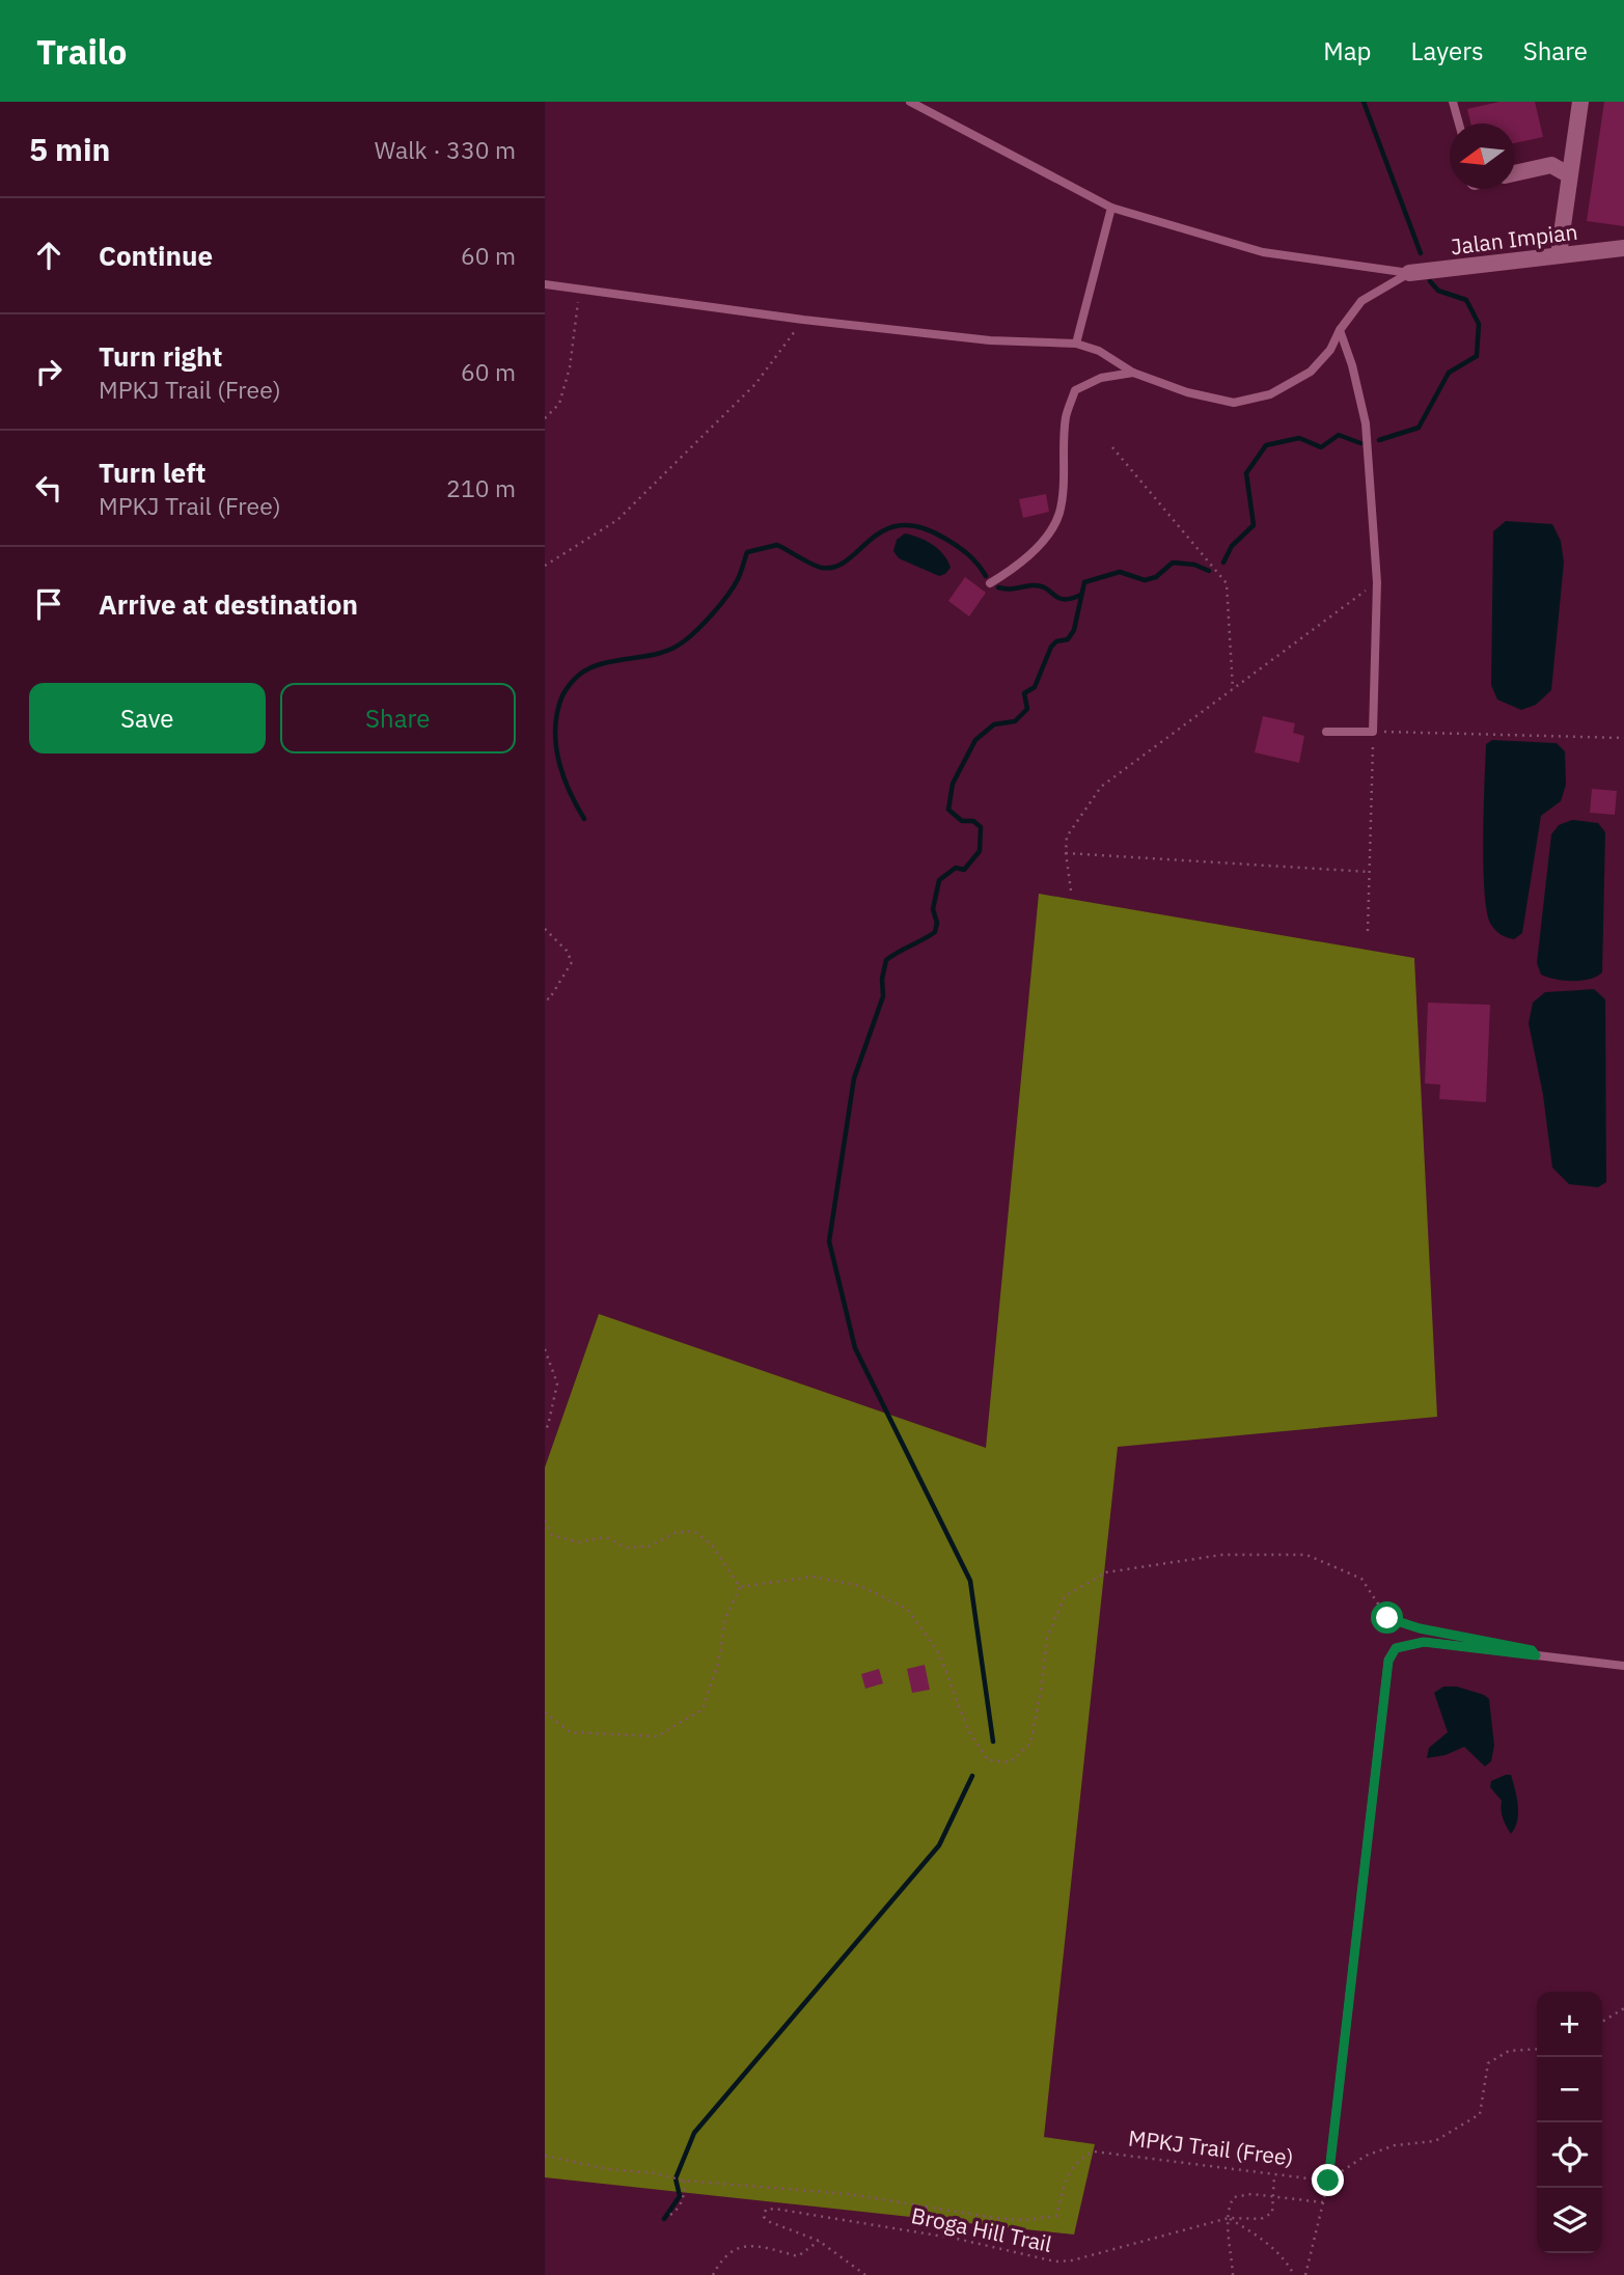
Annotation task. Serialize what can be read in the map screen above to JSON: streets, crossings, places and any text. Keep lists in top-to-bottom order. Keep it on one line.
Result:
{"streets":{"street":["Jalan Impian"],"path":["MPKJ Trail (Free)","Broga Hill Trail"]},"north":"left","page":{"header":"Trailo","nav":["Map","Layers","Share"],"heading":["5 min","Walk · 330 m"],"list":[["Continue","60 m"],["Turn right","MPKJ Trail (Free)","60 m"],["Turn left","MPKJ Trail (Free)","210 m"],"Arrive at destination"],"buttons":["Save","Share"],"map_buttons":["+","−"]}}
